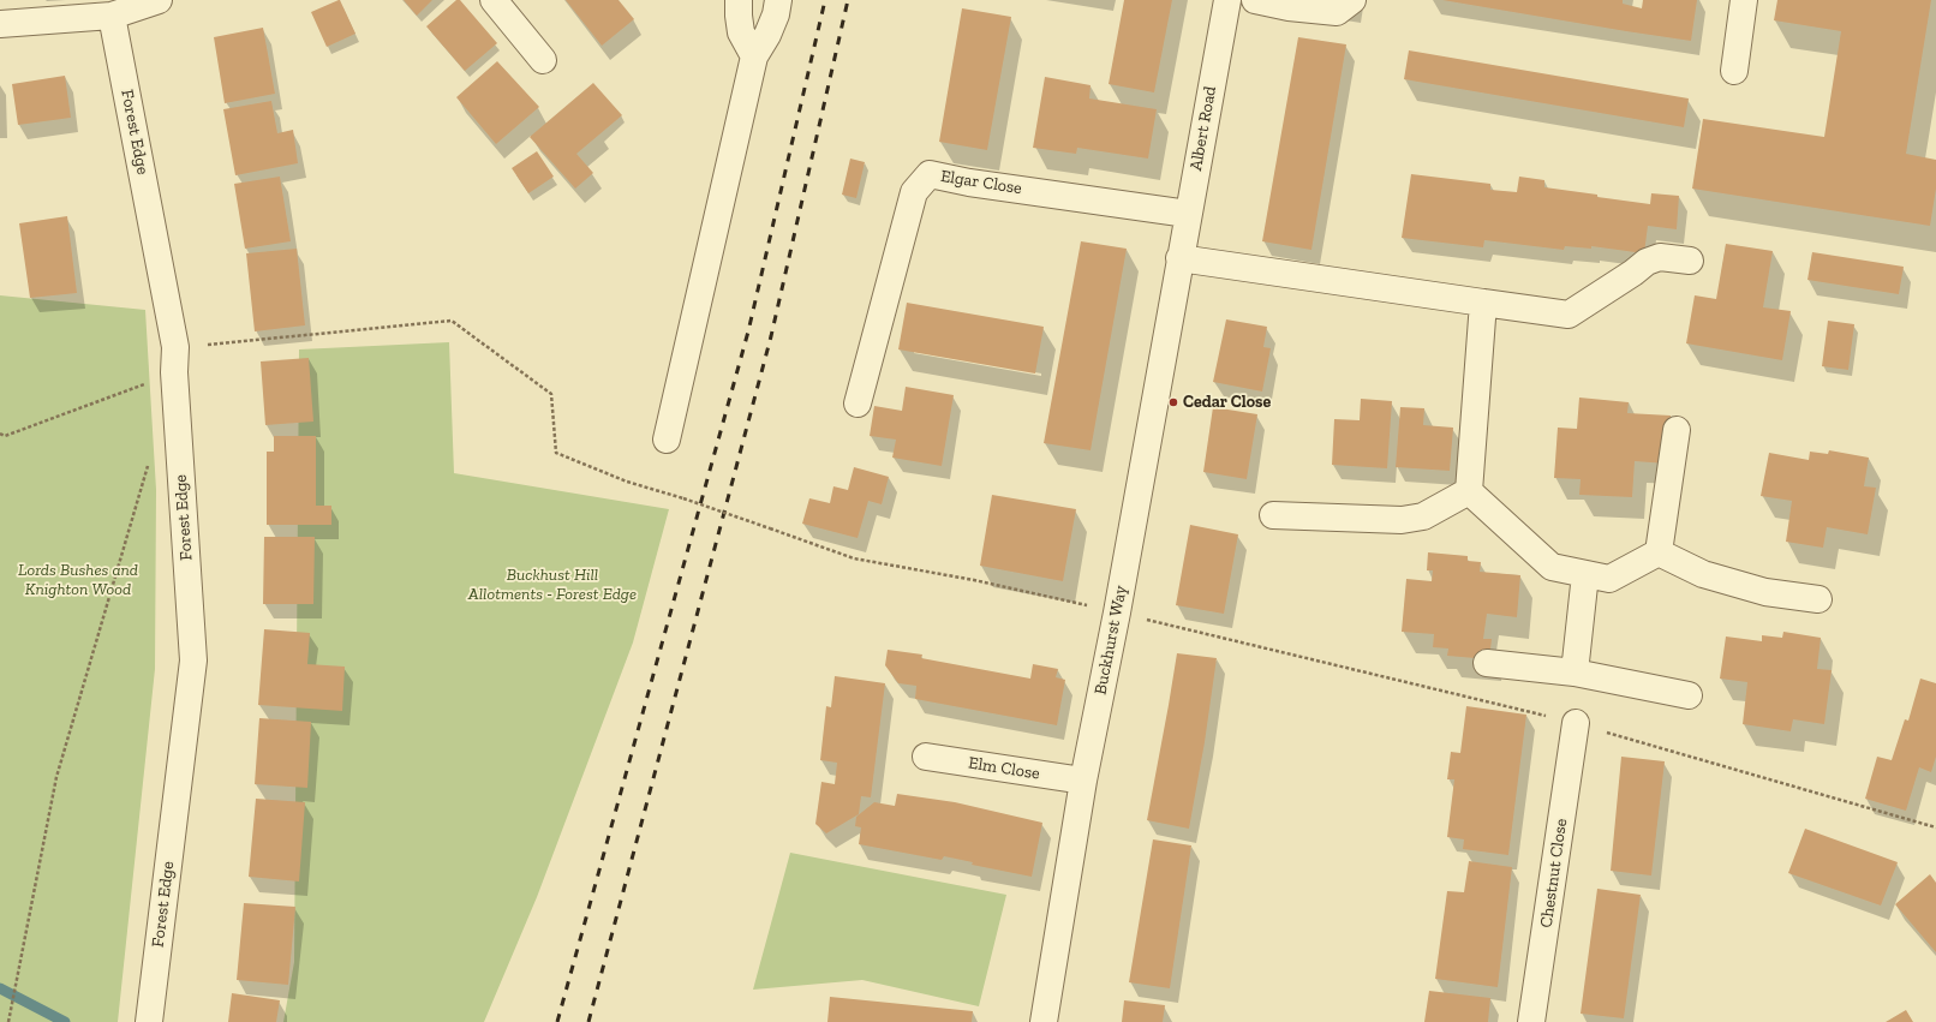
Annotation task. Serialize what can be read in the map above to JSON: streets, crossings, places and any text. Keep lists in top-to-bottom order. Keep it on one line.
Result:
{"streets":{"street":["Albert Road","Forest Edge","Elgar Close","Buckhurst Way","Elm Close","Chestnut Close"]},"crossings":[["Albert Road","Elgar Close"],["Albert Road","Buckhurst Way"],["Buckhurst Way","Elm Close"]],"parks":["Lords Bushes and Knighton Wood","Buckhust Hill Allotments - Forest Edge"],"places":["Cedar Close"]}
